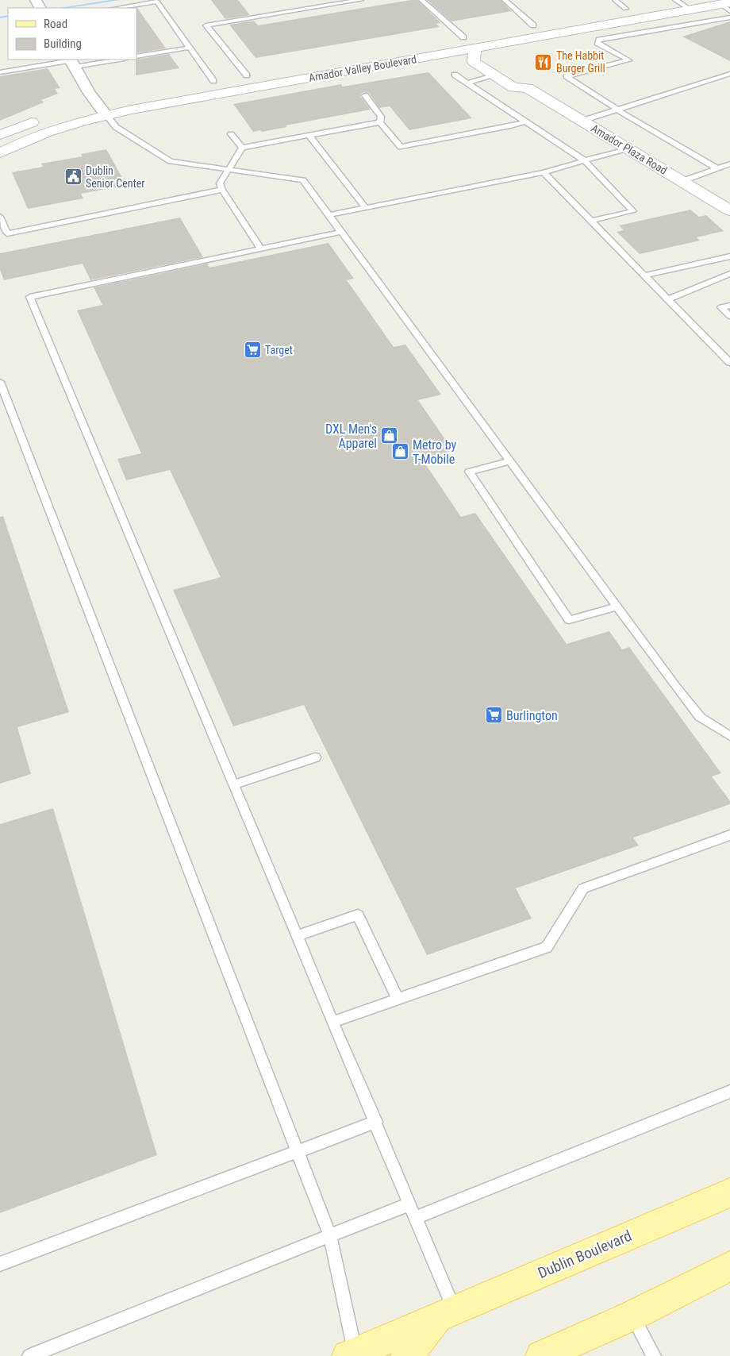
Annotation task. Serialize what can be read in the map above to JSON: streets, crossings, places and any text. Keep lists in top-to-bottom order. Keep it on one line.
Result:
{"streets":{"main road":["Dublin Boulevard"],"street":["Amador Valley Boulevard","Amador Plaza Road"]},"crossings":[["Amador Valley Boulevard","Amador Plaza Road"]],"places":{"restaurant":["The Habbit Burger Grill"],"public building":["Dublin Senior Center"],"supermarket":["Target","Burlington"],"shop":["DXL Men's Apparel","Metro by T-Mobile"]},"legend":["Road","Building"]}
